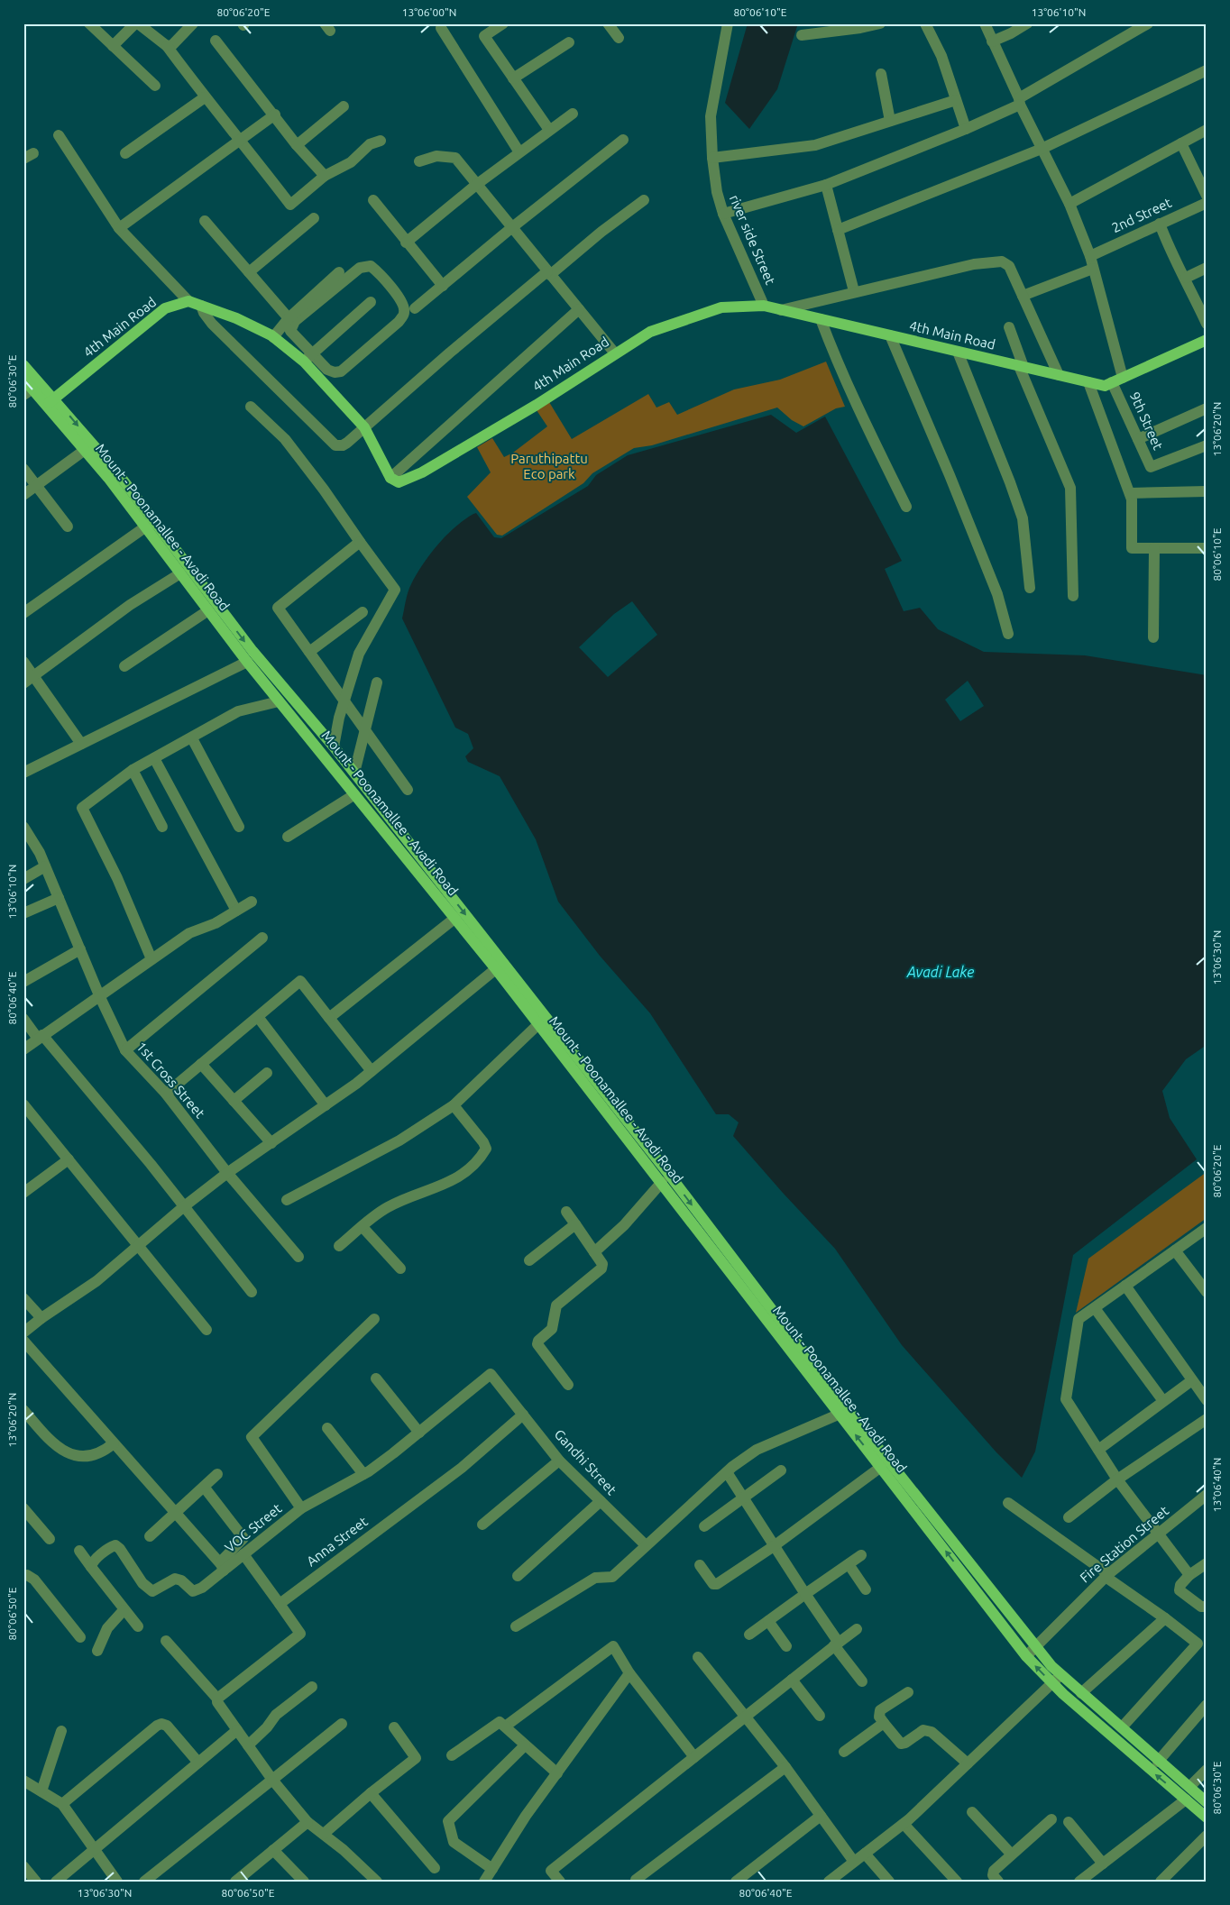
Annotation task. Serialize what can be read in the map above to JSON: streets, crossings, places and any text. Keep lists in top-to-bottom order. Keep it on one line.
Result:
{"streets":{"main road":["4th Main Road","Mount - Poonamallee - Avadi Road"],"street":["2nd Street","river side Street","9th Street","1st Cross Street","Gandhi Street","VOC Street","Anna Street","Fire Station Street"]},"crossings":[["2nd Street","9th Street"],["river side Street","4th Main Road"],["4th Main Road","9th Street"],["4th Main Road","Mount - Poonamallee - Avadi Road"],["Mount - Poonamallee - Avadi Road","Fire Station Street"],["Gandhi Street","VOC Street"],["Gandhi Street","Anna Street"]],"water":["Avadi Lake"],"parks":["Paruthipattu Eco park"],"coordinates":["80°06'20\"E","13°06'00\"N","80°06'10\"E","13°06'10\"N","80°06'30\"E","13°06'20\"N","13°06'30\"N","80°06'40\"E","13°06'40\"N","80°06'50\"E"]}
